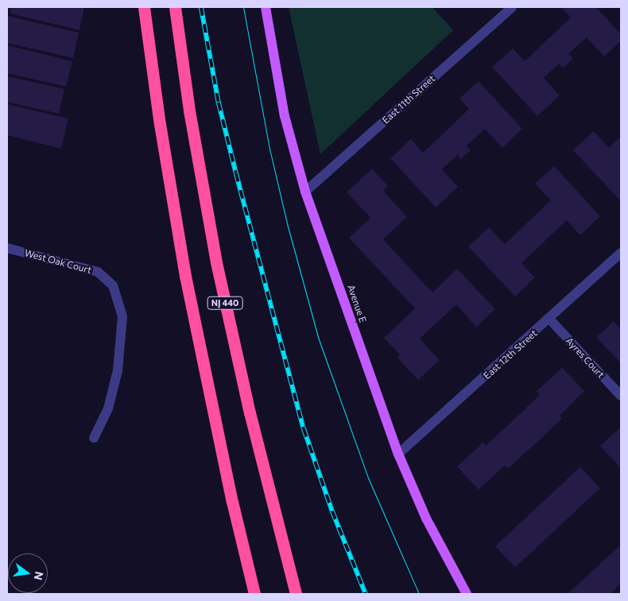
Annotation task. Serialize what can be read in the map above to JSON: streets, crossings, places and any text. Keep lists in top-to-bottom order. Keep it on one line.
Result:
{"streets":{"highway":["NJ 440"],"main road":["Avenue E"],"street":["East 11th Street","West Oak Court","East 12th Street","Ayres Court"]},"crossings":[["East 11th Street","Avenue E"],["Avenue E","East 12th Street"],["East 12th Street","Ayres Court"]],"north":"right"}
